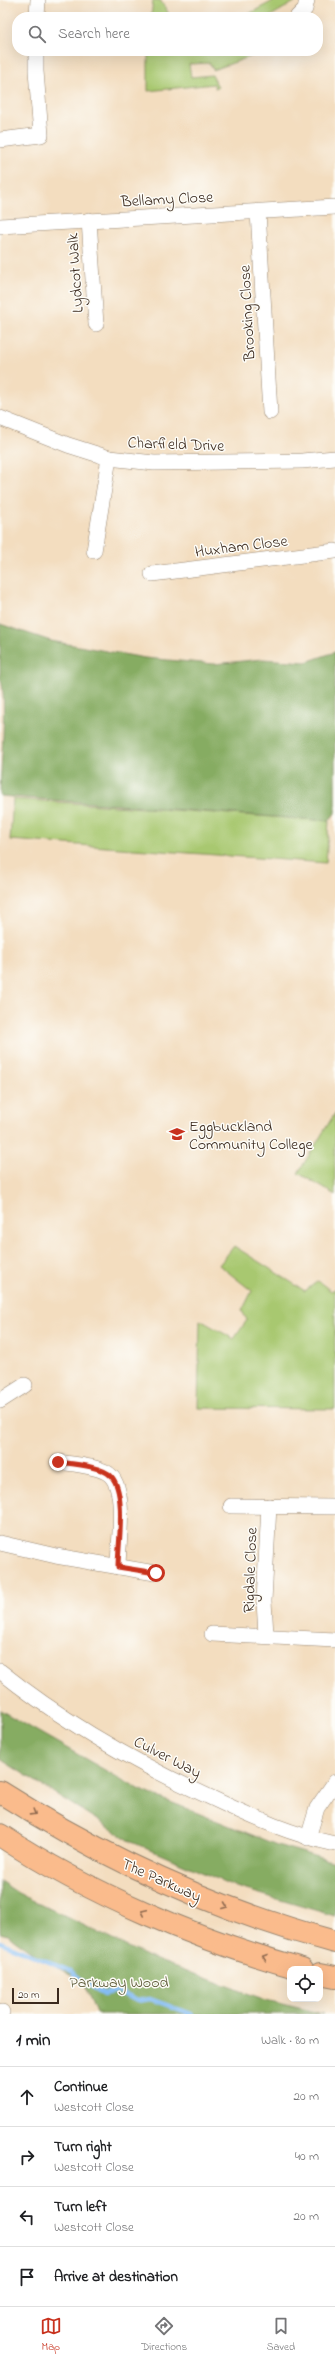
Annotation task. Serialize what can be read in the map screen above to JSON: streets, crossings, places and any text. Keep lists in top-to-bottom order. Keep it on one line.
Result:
{"streets":{"highway":["The Parkway"],"street":["Bellamy Close","Lydcot Walk","Brooking Close","Charfield Drive","Huxham Close","Rigdale Close","Culver Way"]},"crossings":[["Bellamy Close","Lydcot Walk"],["Bellamy Close","Brooking Close"]],"parks":["Parkway Wood"],"places":{"school or university":["Eggbuckland Community College"]},"scale_bar":"20 m","page":{"search":"Search here","scale":"20 m","heading":["1 min","Walk · 80 m"],"list":[["Continue","Westcott Close","20 m"],["Turn right","Westcott Close","40 m"],["Turn left","Westcott Close","20 m"],"Arrive at destination"],"nav":["Map","Directions","Saved"]}}
